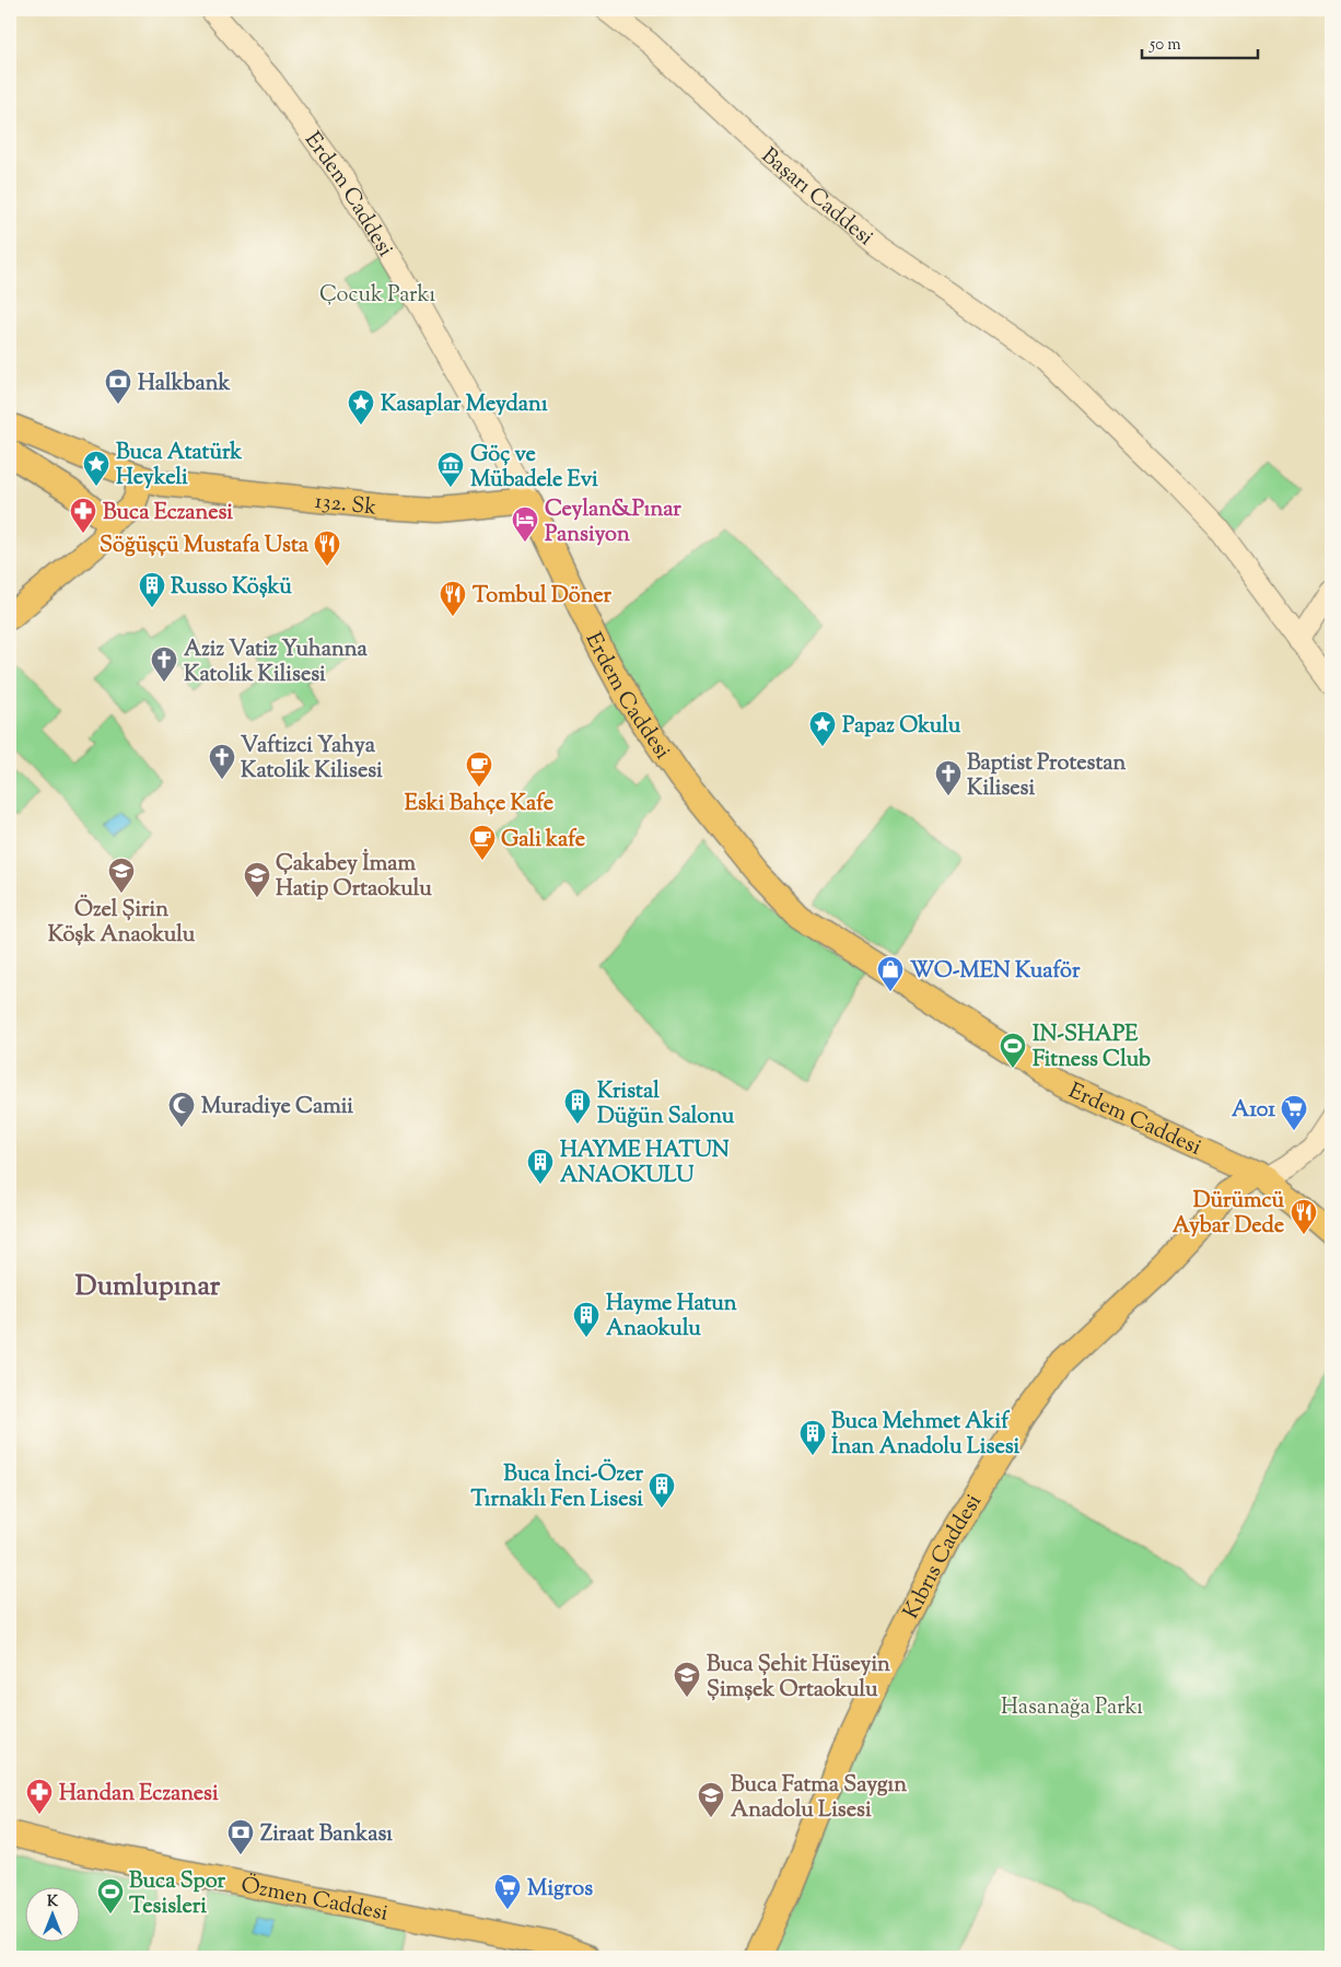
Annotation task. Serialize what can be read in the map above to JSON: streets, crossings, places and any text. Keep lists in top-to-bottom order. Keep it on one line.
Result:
{"streets":{"main road":["Erdem Caddesi","132. Sk","Kıbrıs Caddesi","Özmen Caddesi"],"street":["Başarı Caddesi"]},"crossings":[["Erdem Caddesi","132. Sk"],["Erdem Caddesi","Kıbrıs Caddesi"]],"districts":["Dumlupınar"],"parks":["Çocuk Parkı","Hasanağa Parkı"],"places":{"bank":["Halkbank","Ziraat Bankası"],"place":["Kasaplar Meydanı","Buca Atatürk Heykeli","Papaz Okulu"],"museum":["Göç ve Mübadele Evi"],"pharmacy":["Buca Eczanesi","Handan Eczanesi"],"hotel":["Ceylan&Pınar Pansiyon"],"restaurant":["Söğüşçü Mustafa Usta","Tombul Döner","Dürümcü Aybar Dede"],"building":["Russo Köşkü","Kristal Düğün Salonu","HAYME HATUN ANAOKULU","Hayme Hatun Anaokulu","Buca Mehmet Akif İnan Anadolu Lisesi","Buca İnci-Özer Tırnaklı Fen Lisesi"],"church":["Aziz Vatiz Yuhanna Katolik Kilisesi","Vaftizci Yahya Katolik Kilisesi","Baptist Protestan Kilisesi"],"cafe":["Eski Bahçe Kafe","Gali kafe"],"school or university":["Özel Şirin Köşk Anaokulu","Çakabey İmam Hatip Ortaokulu","Buca Şehit Hüseyin Şimşek Ortaokulu","Buca Fatma Saygın Anadolu Lisesi"],"shop":["WO-MEN Kuaför"],"sports":["IN-SHAPE Fitness Club","Buca Spor Tesisleri"],"mosque":["Muradiye Camii"],"supermarket":["A101","Migros"]},"scale_bar":"50 m","north":"top"}
